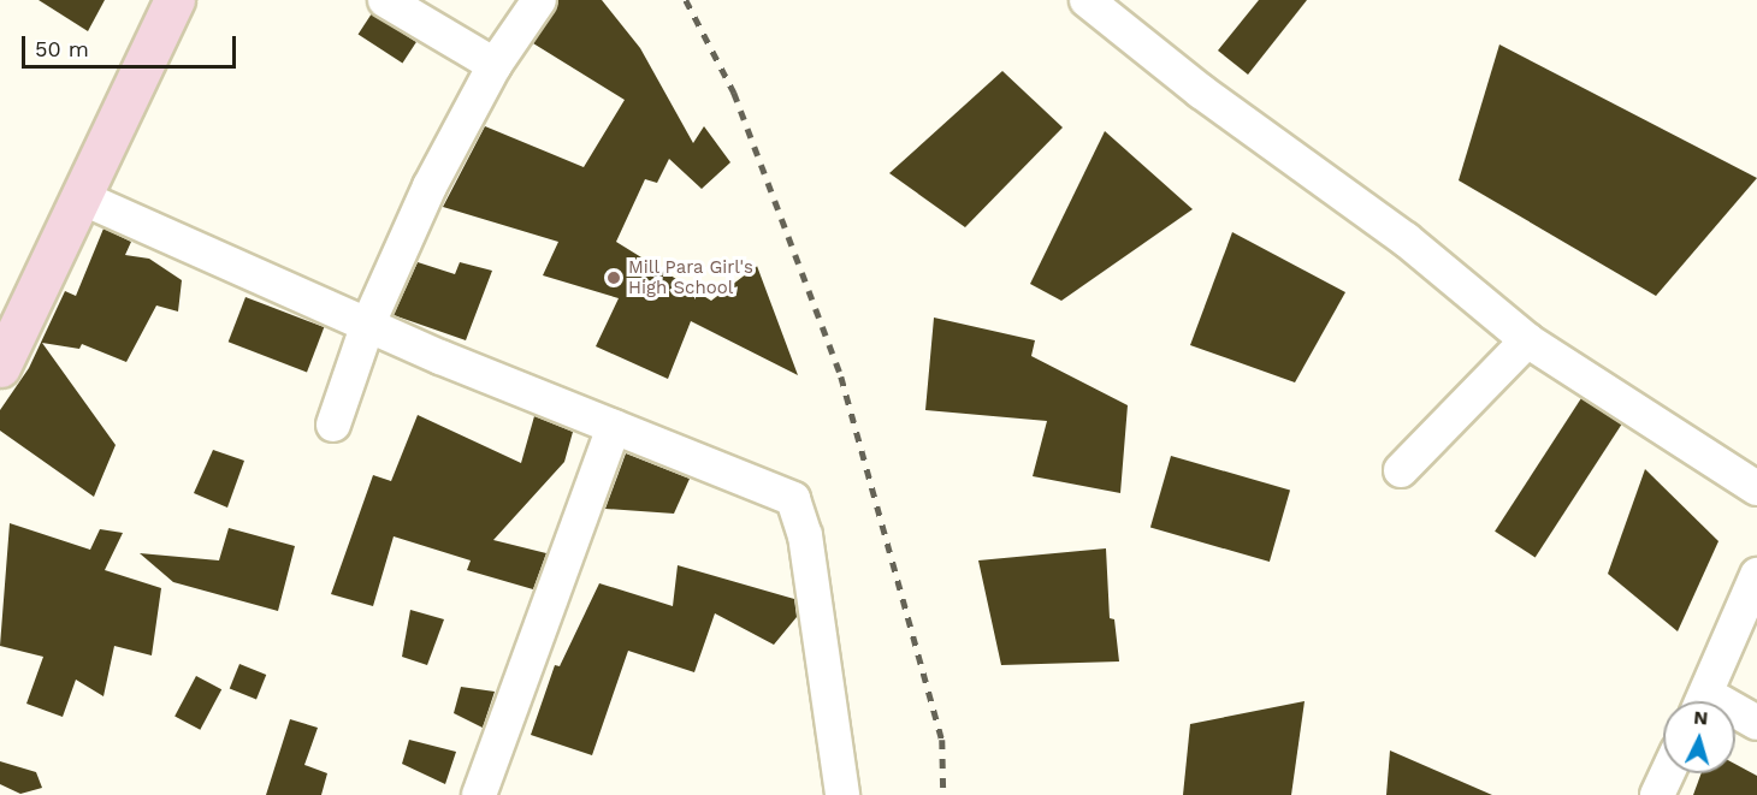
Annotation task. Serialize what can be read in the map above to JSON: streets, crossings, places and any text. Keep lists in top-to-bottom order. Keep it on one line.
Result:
{"places":["Mill Para Girl's High School"],"scale_bar":"50 m","north":"top"}
